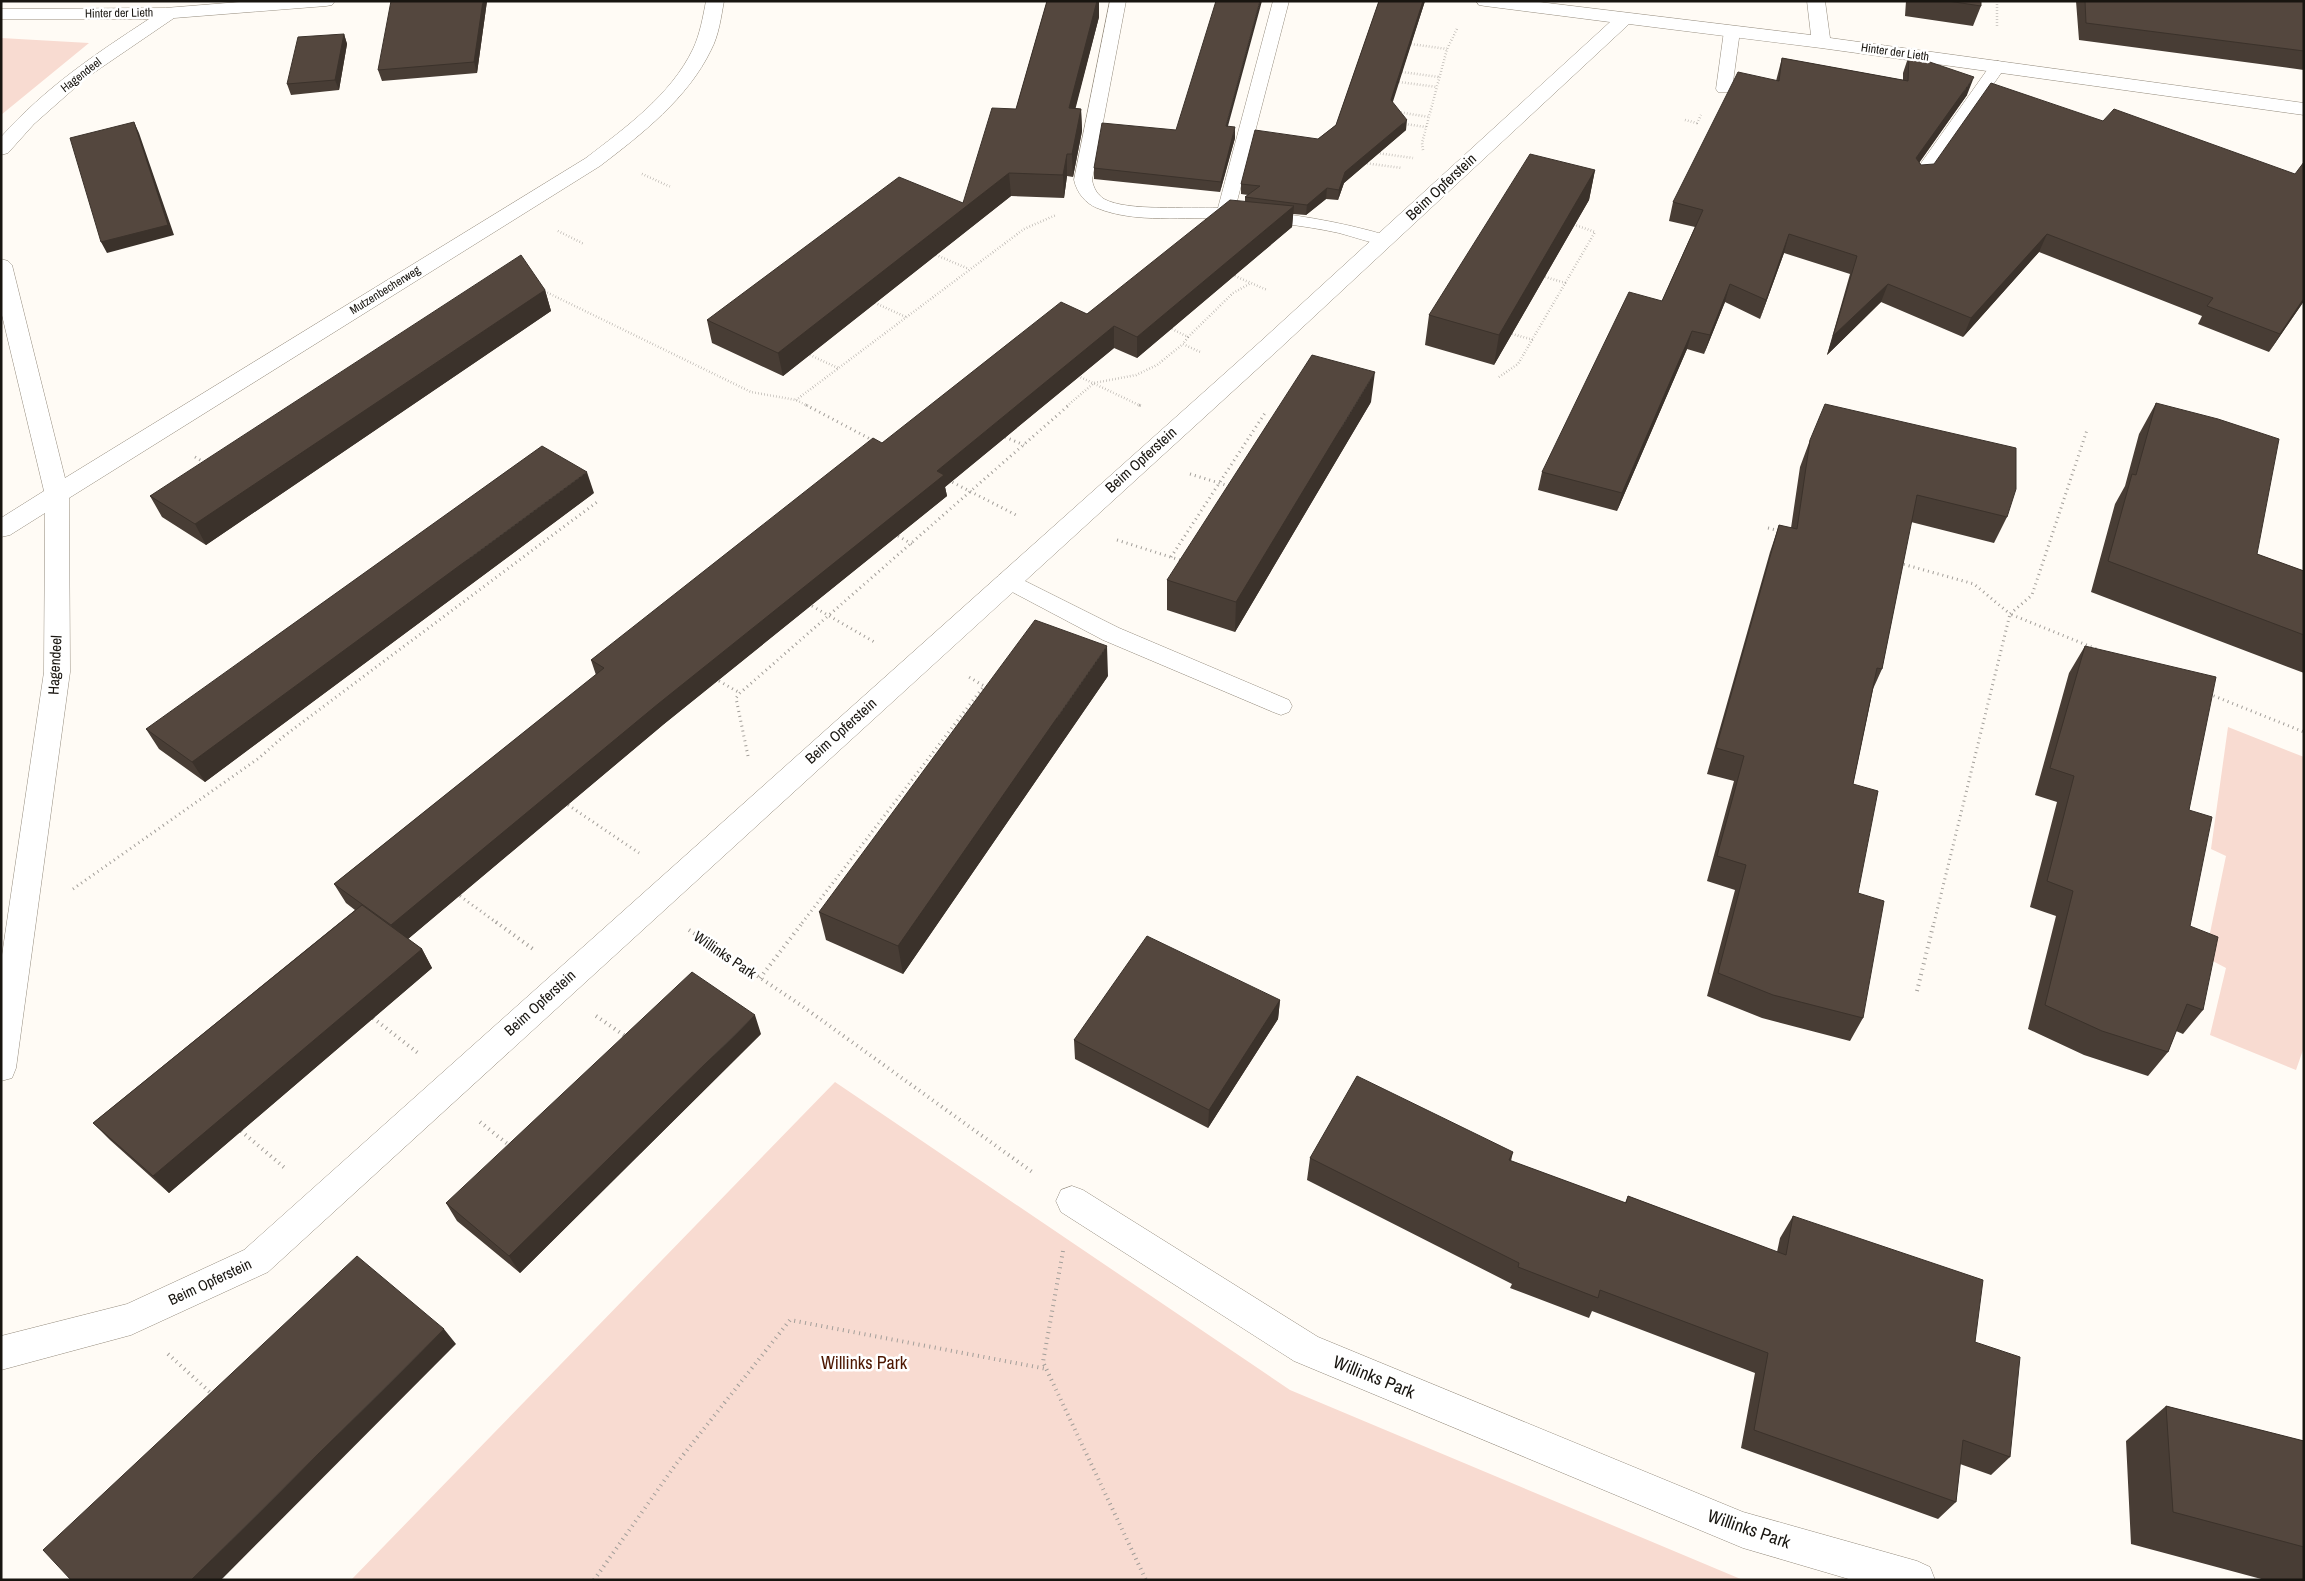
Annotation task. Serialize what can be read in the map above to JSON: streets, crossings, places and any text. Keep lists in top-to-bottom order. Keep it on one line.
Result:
{"streets":{"street":["Hinter der Lieth","Hagendeel","Beim Opferstein","Mutzenbecherweg","Willinks Park"]},"crossings":[["Hinter der Lieth","Hagendeel"],["Hinter der Lieth","Beim Opferstein"],["Hagendeel","Mutzenbecherweg"],["Beim Opferstein","Willinks Park"]],"parks":["Willinks Park"]}
